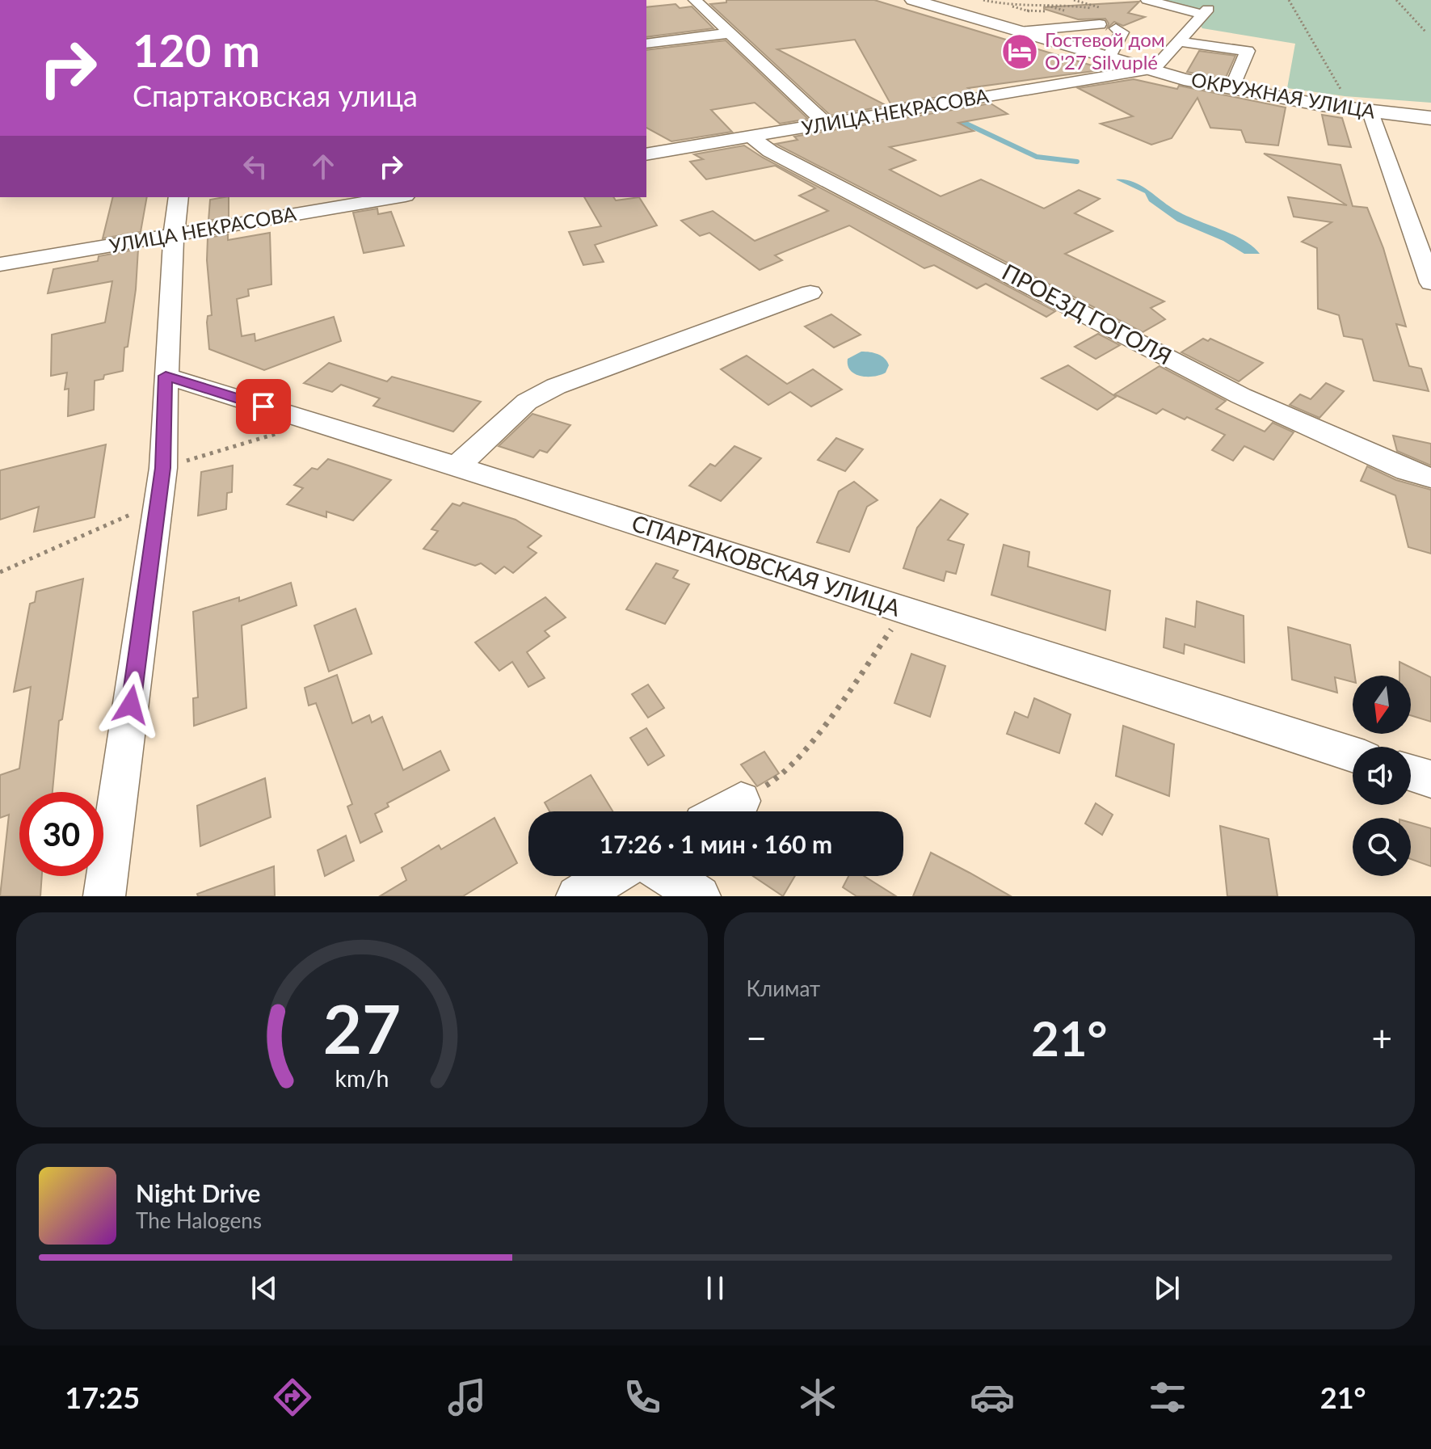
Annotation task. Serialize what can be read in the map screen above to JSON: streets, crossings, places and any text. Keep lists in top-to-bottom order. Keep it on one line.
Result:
{"streets":{"main road":["ОКРУЖНАЯ УЛИЦА"],"street":["УЛИЦА НЕКРАСОВА","ПРОЕЗД ГОГОЛЯ","СПАРТАКОВСКАЯ УЛИЦА"]},"crossings":[["ОКРУЖНАЯ УЛИЦА","УЛИЦА НЕКРАСОВА"],["УЛИЦА НЕКРАСОВА","ПРОЕЗД ГОГОЛЯ"]],"places":{"hotel":["Гостевой дом O'27 Silvuplé"]},"north":"bottom","page":{"turn":["120 m","Спартаковская улица"],"limit":"30","trip":"17:26 · 1 мин · 160 m","tile":"Климат","heat":["−","21°","+"],"song":["Night Drive","The Halogens"],"tabs":["17:25","21°"],"gauge":["27","km/h"]}}
